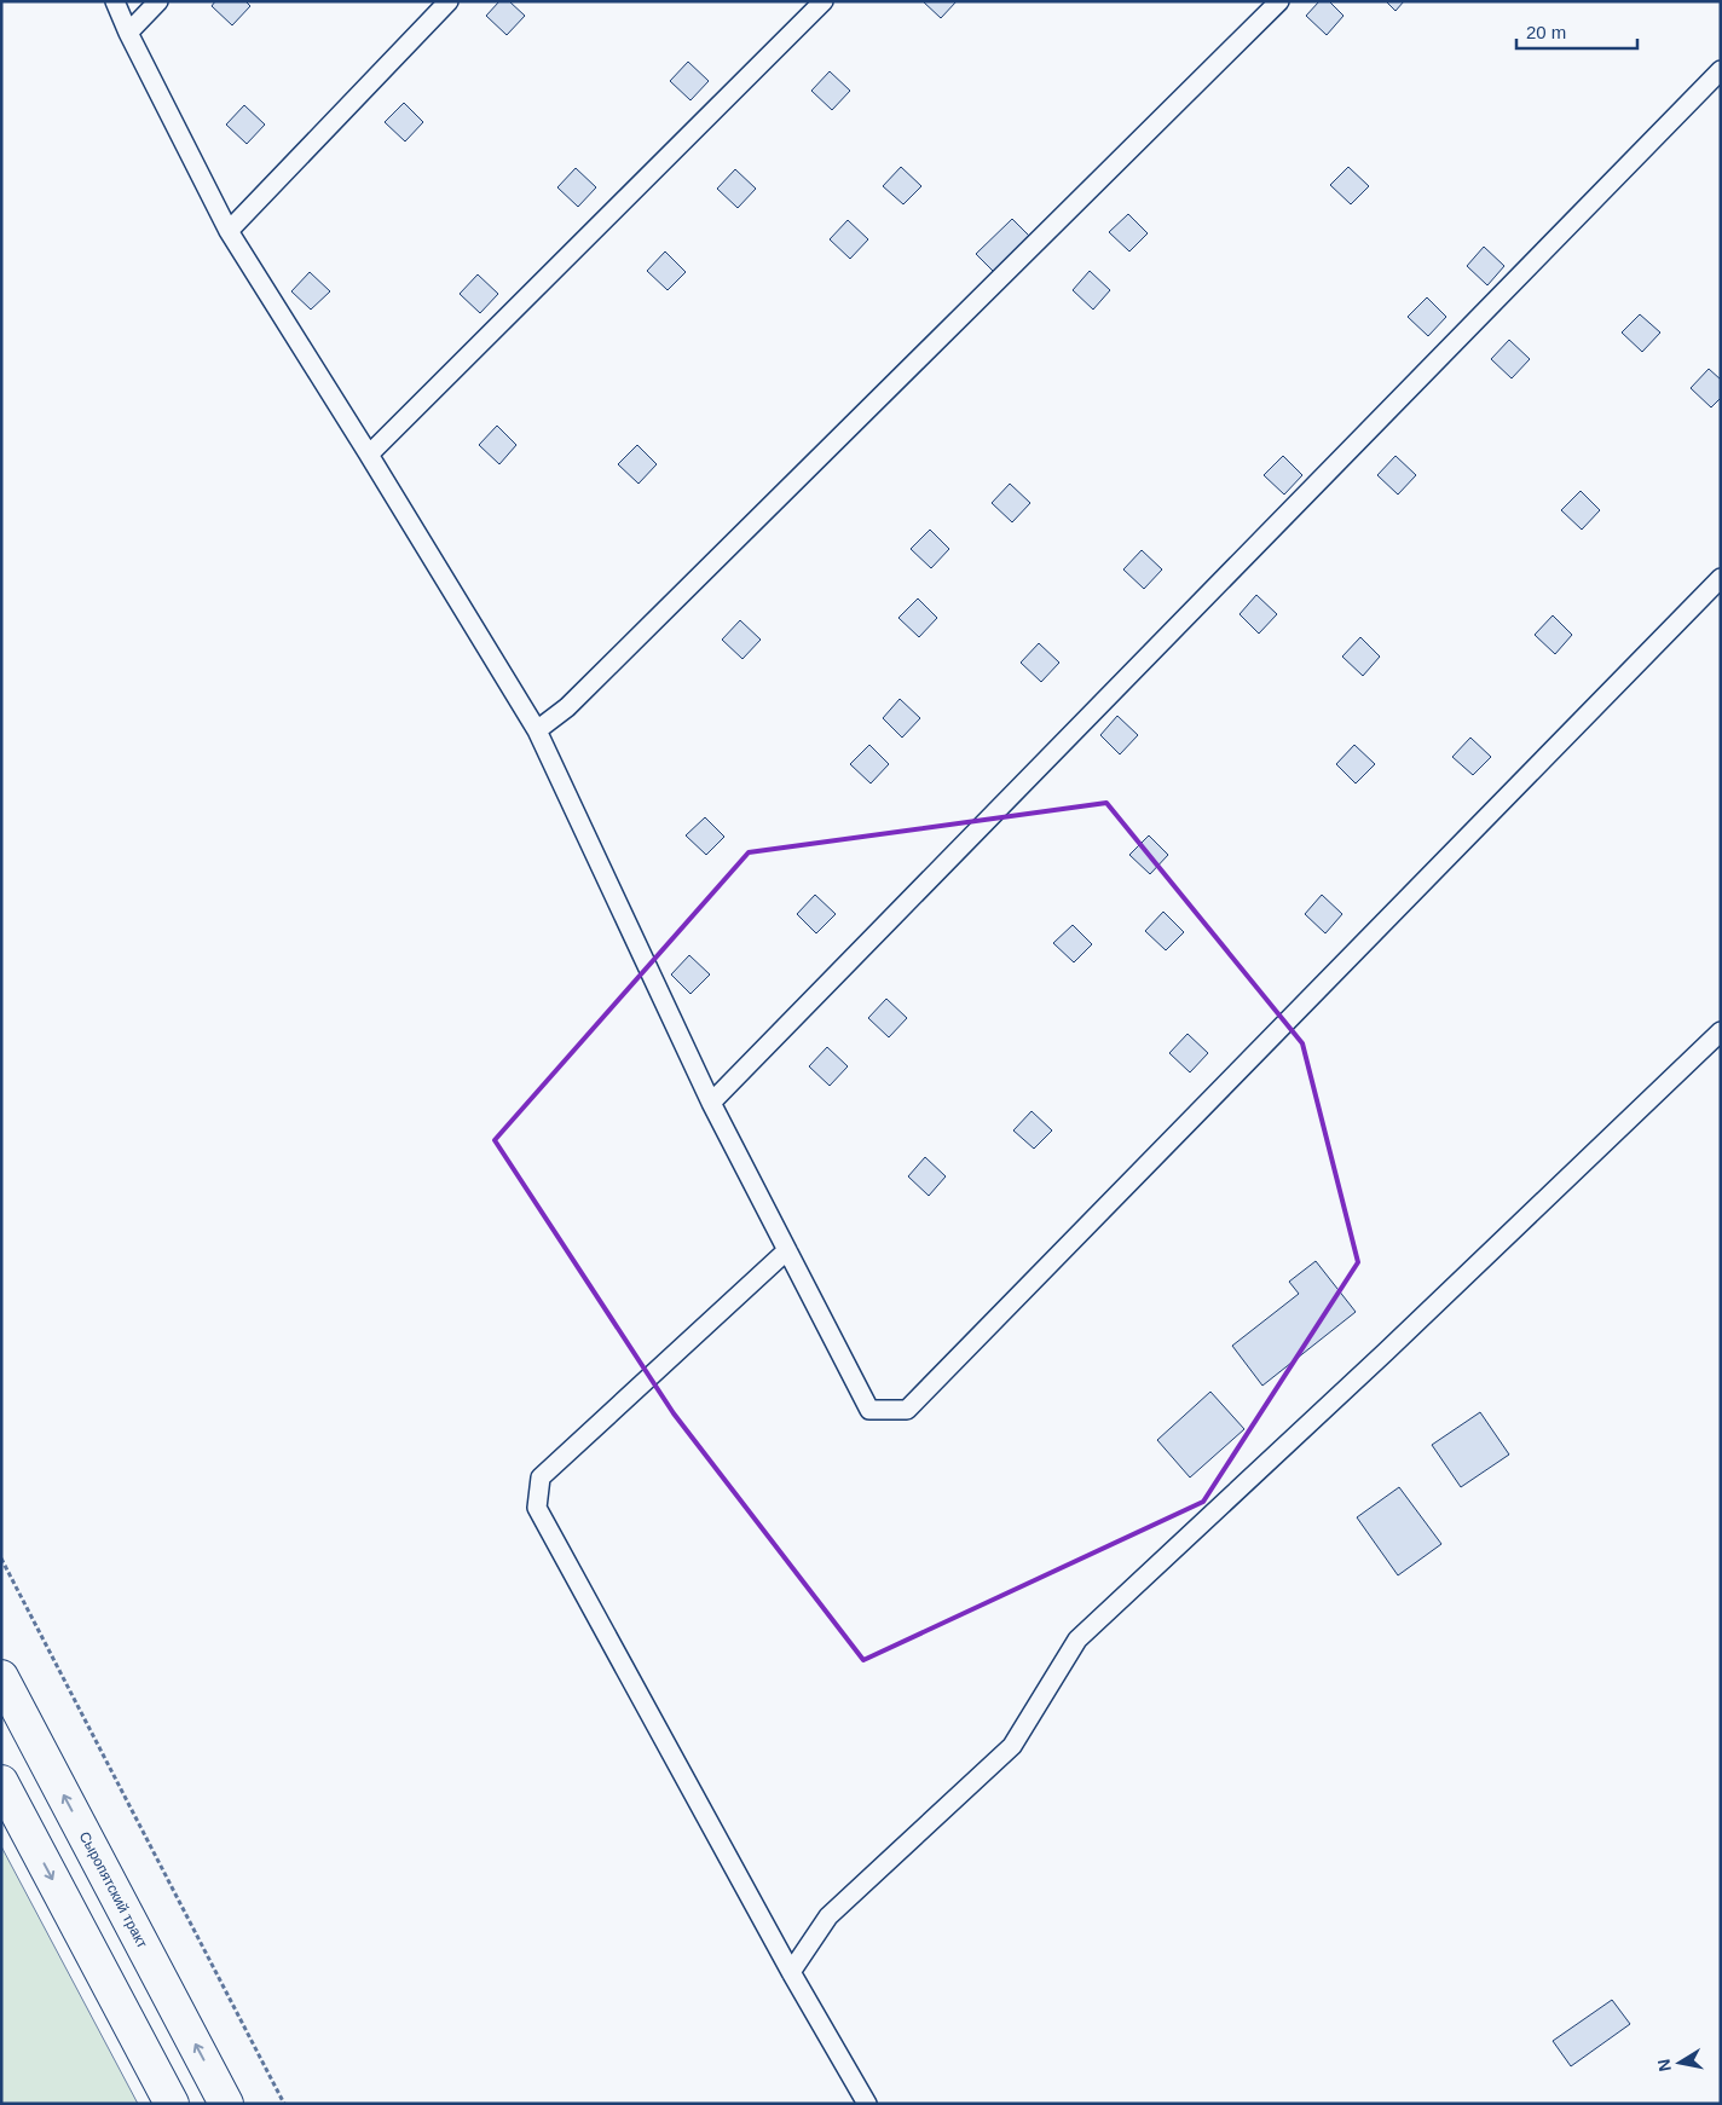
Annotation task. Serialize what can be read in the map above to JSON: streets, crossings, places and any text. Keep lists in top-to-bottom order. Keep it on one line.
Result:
{"streets":{"main road":["Сыропятский тракт"]},"scale_bar":"20 m","north":"left"}
